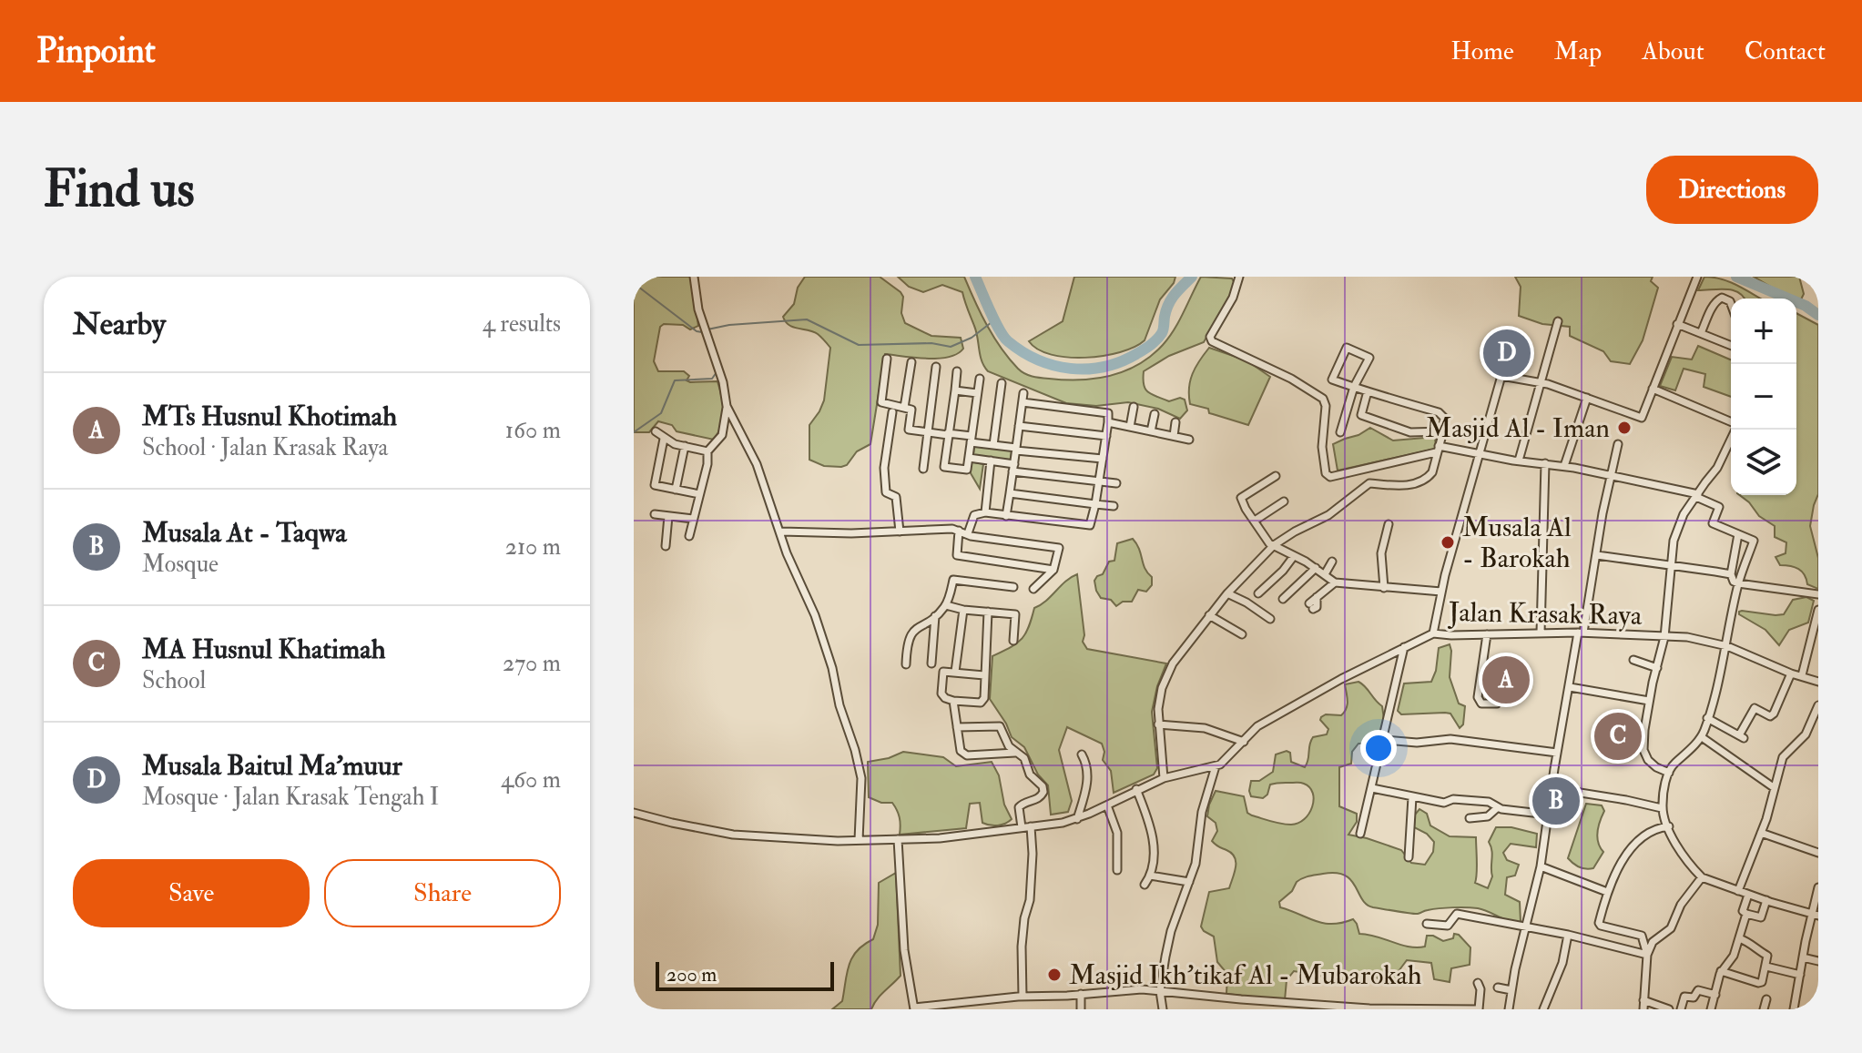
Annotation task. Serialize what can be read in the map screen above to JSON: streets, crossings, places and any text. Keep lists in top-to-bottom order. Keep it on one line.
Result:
{"streets":{"street":["Jalan Krasak Raya"]},"places":["Masjid Al - Iman","Musala Al - Barokah","Masjid Ikh'tikaf Al - Mubarokah"],"scale_bar":"200 m","page":{"header":"Pinpoint","nav":["Home","Map","About","Contact"],"buttons":["Directions",["Save","Share"]],"title":"Find us","heading":["Nearby","4 results"],"map_buttons":["+","−"],"pins":["D","A","C","B"],"list":[{"mark":"A","name":"MTs Husnul Khotimah","note":"School · Jalan Krasak Raya","value":"160 m"},{"mark":"B","name":"Musala At - Taqwa","note":"Mosque","value":"210 m"},{"mark":"C","name":"MA Husnul Khatimah","note":"School","value":"270 m"},{"mark":"D","name":"Musala Baitul Ma'muur","note":"Mosque · Jalan Krasak Tengah I","value":"460 m"}],"scale":"200 m"}}
